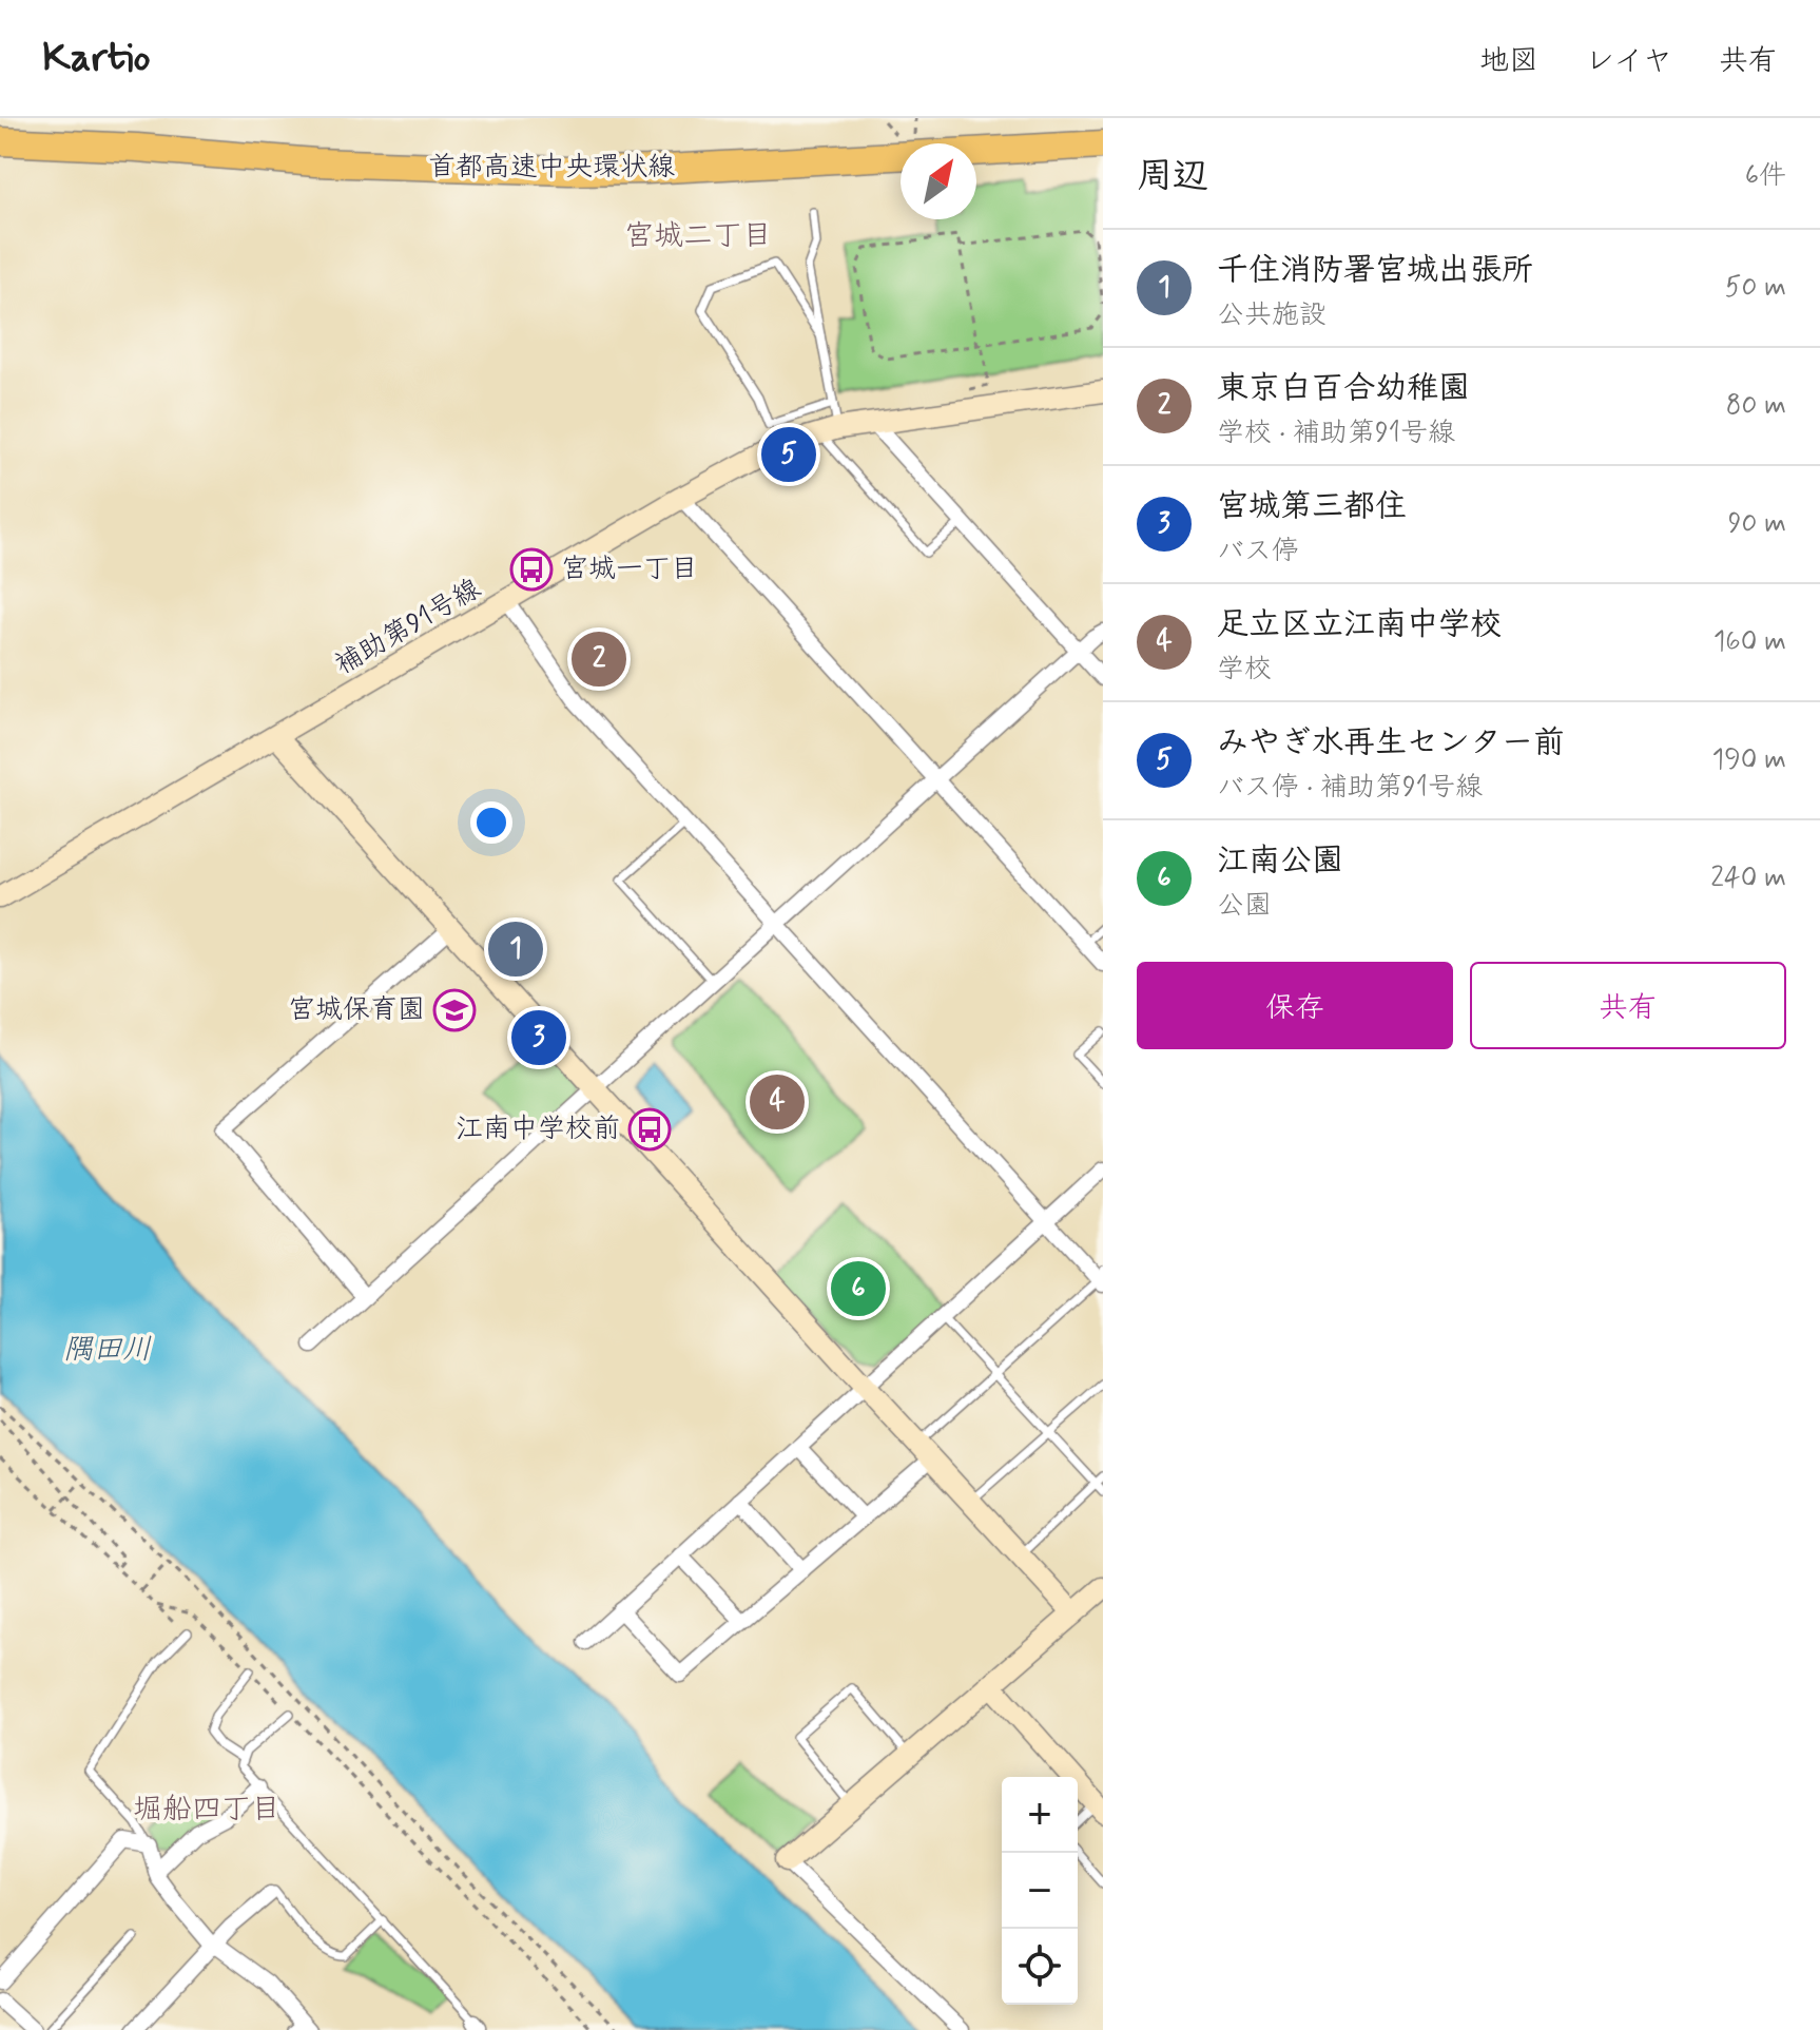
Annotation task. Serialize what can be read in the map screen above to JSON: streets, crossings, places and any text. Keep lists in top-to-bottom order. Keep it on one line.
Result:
{"streets":{"highway":["首都高速中央環状線"],"street":["補助第91号線"]},"districts":["宮城二丁目","堀船四丁目"],"water":["隅田川"],"places":{"bus stop":["宮城一丁目","江南中学校前"],"school or university":["宮城保育園"]},"north":"top right","page":{"header":"Kartio","nav":["地図","レイヤ","共有"],"heading":["周辺","6件"],"list":[{"mark":"1","name":"千住消防署宮城出張所","note":"公共施設","value":"50 m"},{"mark":"2","name":"東京白百合幼稚園","note":"学校 · 補助第91号線","value":"80 m"},{"mark":"3","name":"宮城第三都住","note":"バス停","value":"90 m"},{"mark":"4","name":"足立区立江南中学校","note":"学校","value":"160 m"},{"mark":"5","name":"みやぎ水再生センター前","note":"バス停 · 補助第91号線","value":"190 m"},{"mark":"6","name":"江南公園","note":"公園","value":"240 m"}],"pins":["5","2","1","3","4","6"],"buttons":["保存","共有"],"map_buttons":["+","−"]}}
